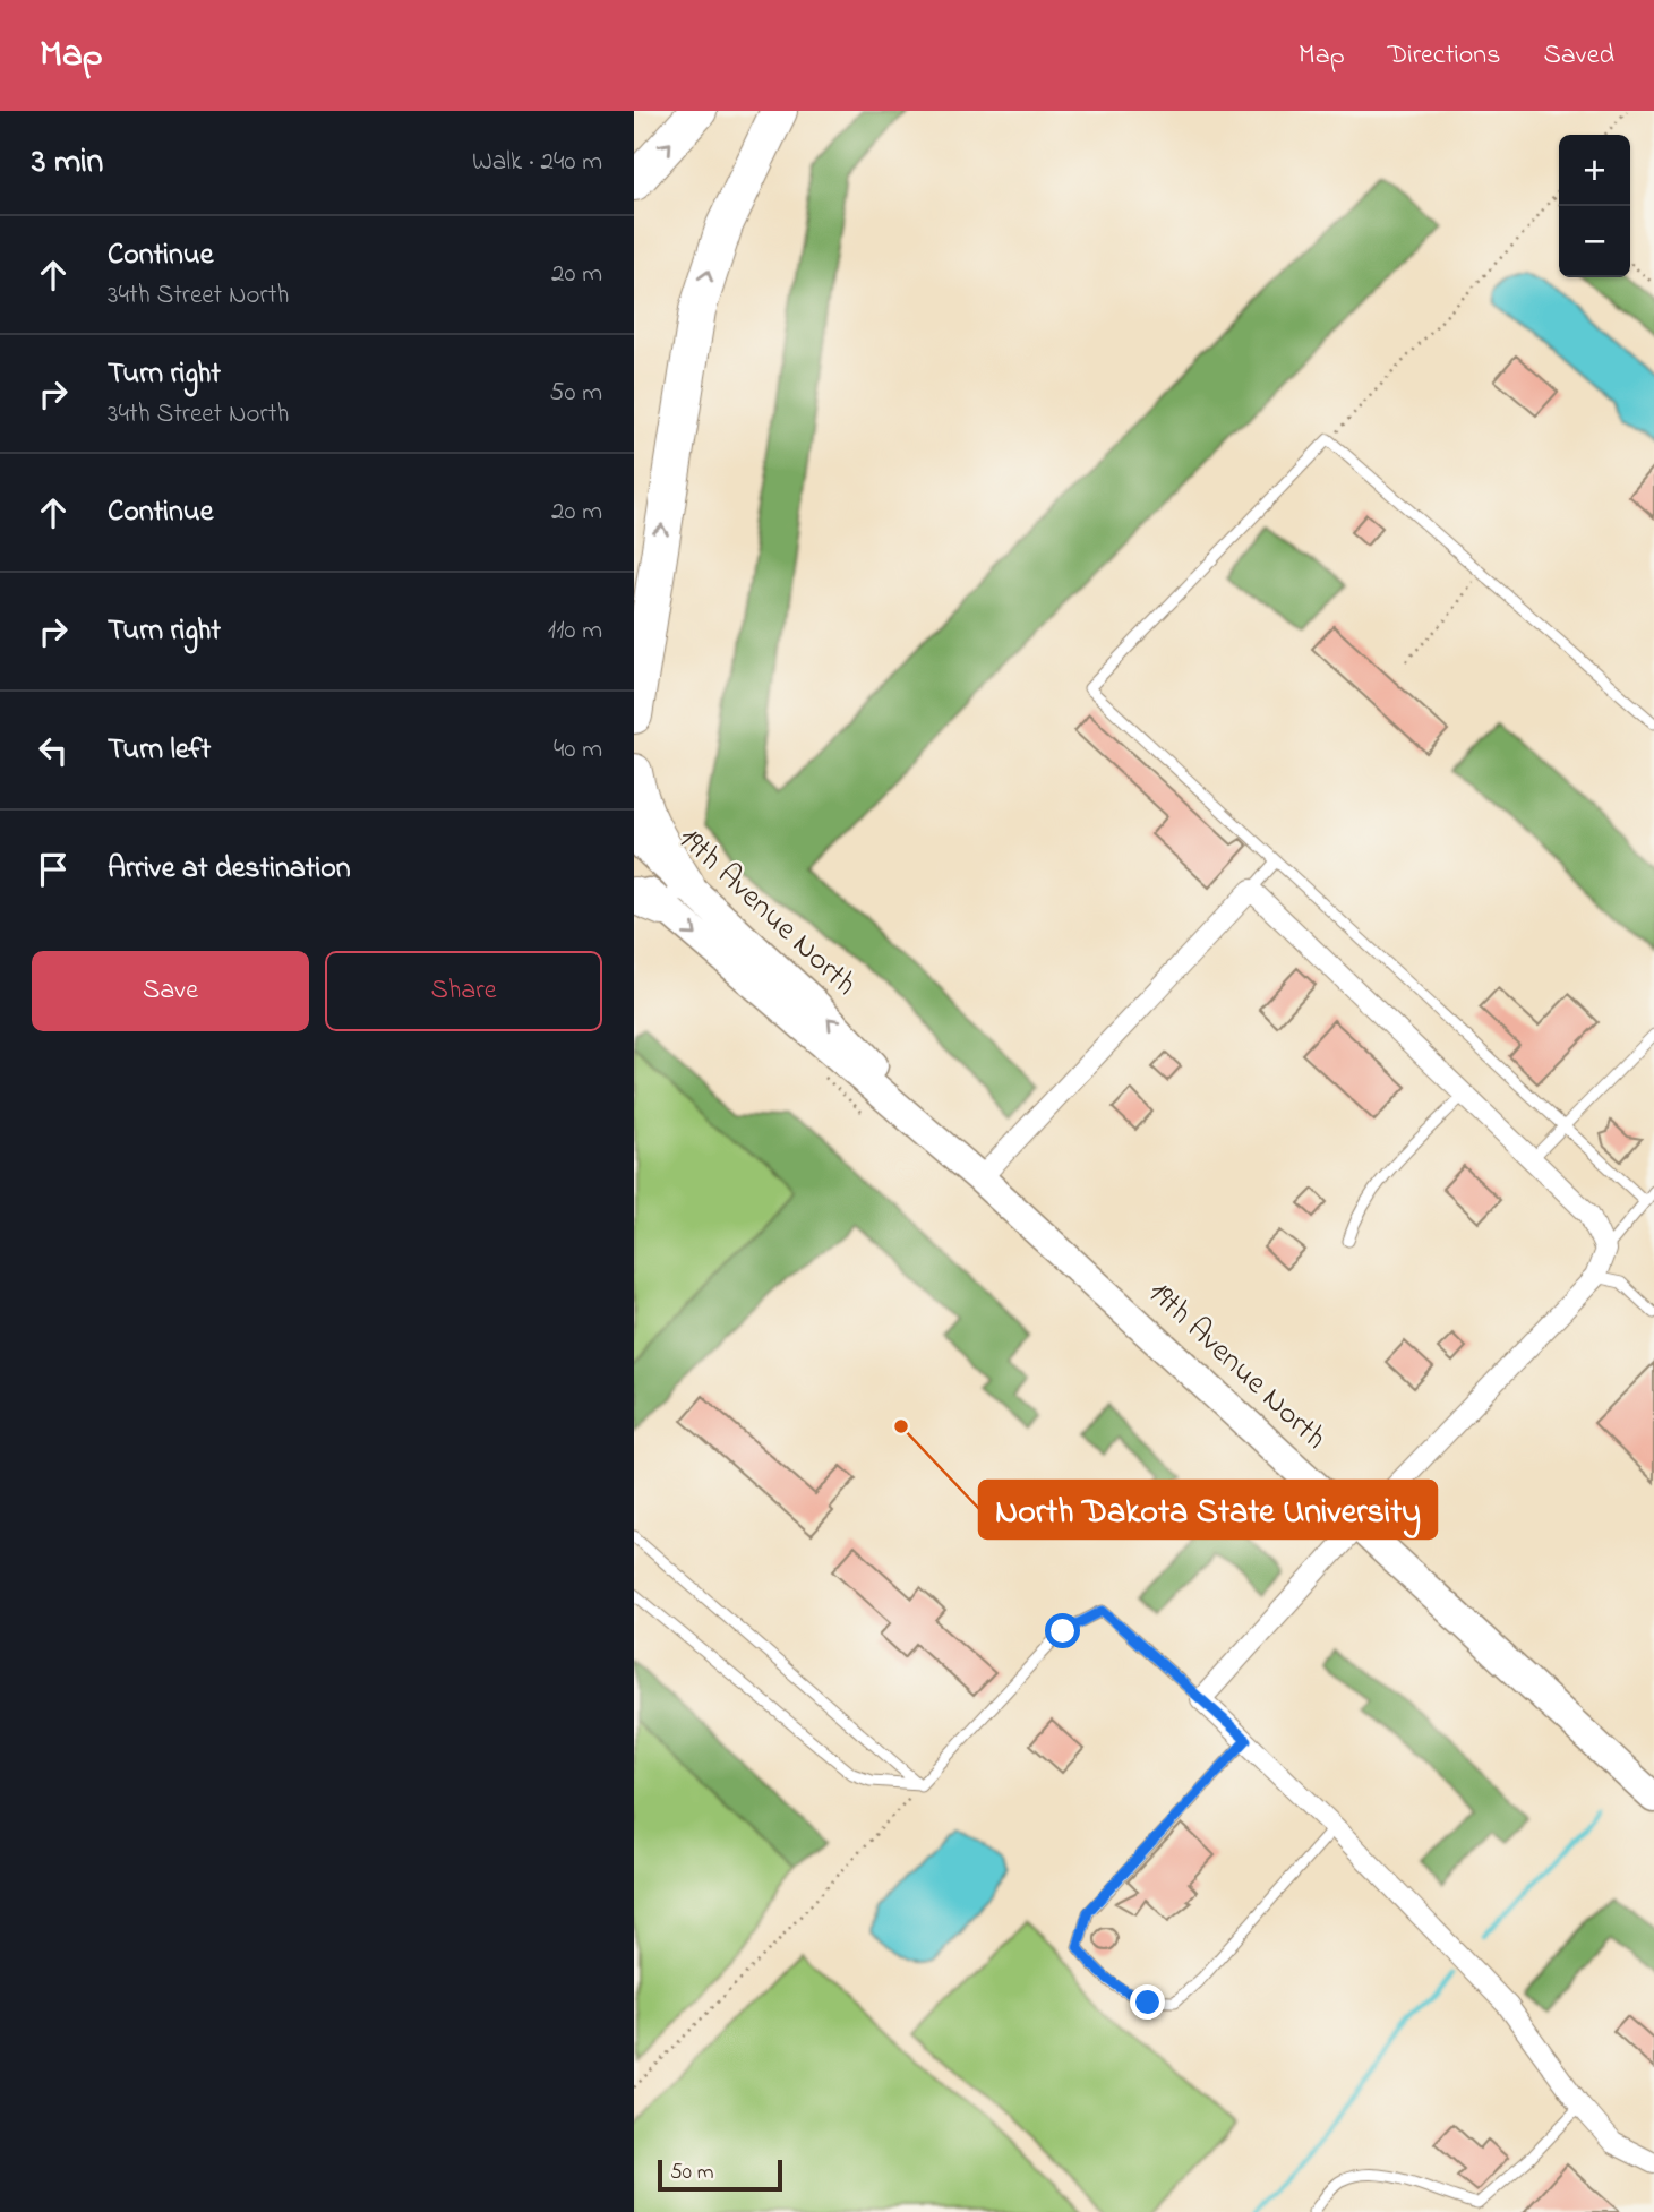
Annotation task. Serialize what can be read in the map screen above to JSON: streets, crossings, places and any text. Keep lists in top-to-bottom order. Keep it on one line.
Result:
{"streets":{"main road":["19th Avenue North"]},"places":["North Dakota State University"],"scale_bar":"50 m","page":{"header":"Map","nav":["Map","Directions","Saved"],"heading":["3 min","Walk · 240 m"],"map_buttons":["+","−"],"list":[["Continue","34th Street North","20 m"],["Turn right","34th Street North","50 m"],["Continue","20 m"],["Turn right","110 m"],["Turn left","40 m"],"Arrive at destination"],"buttons":["Save","Share"],"scale":"50 m"}}
